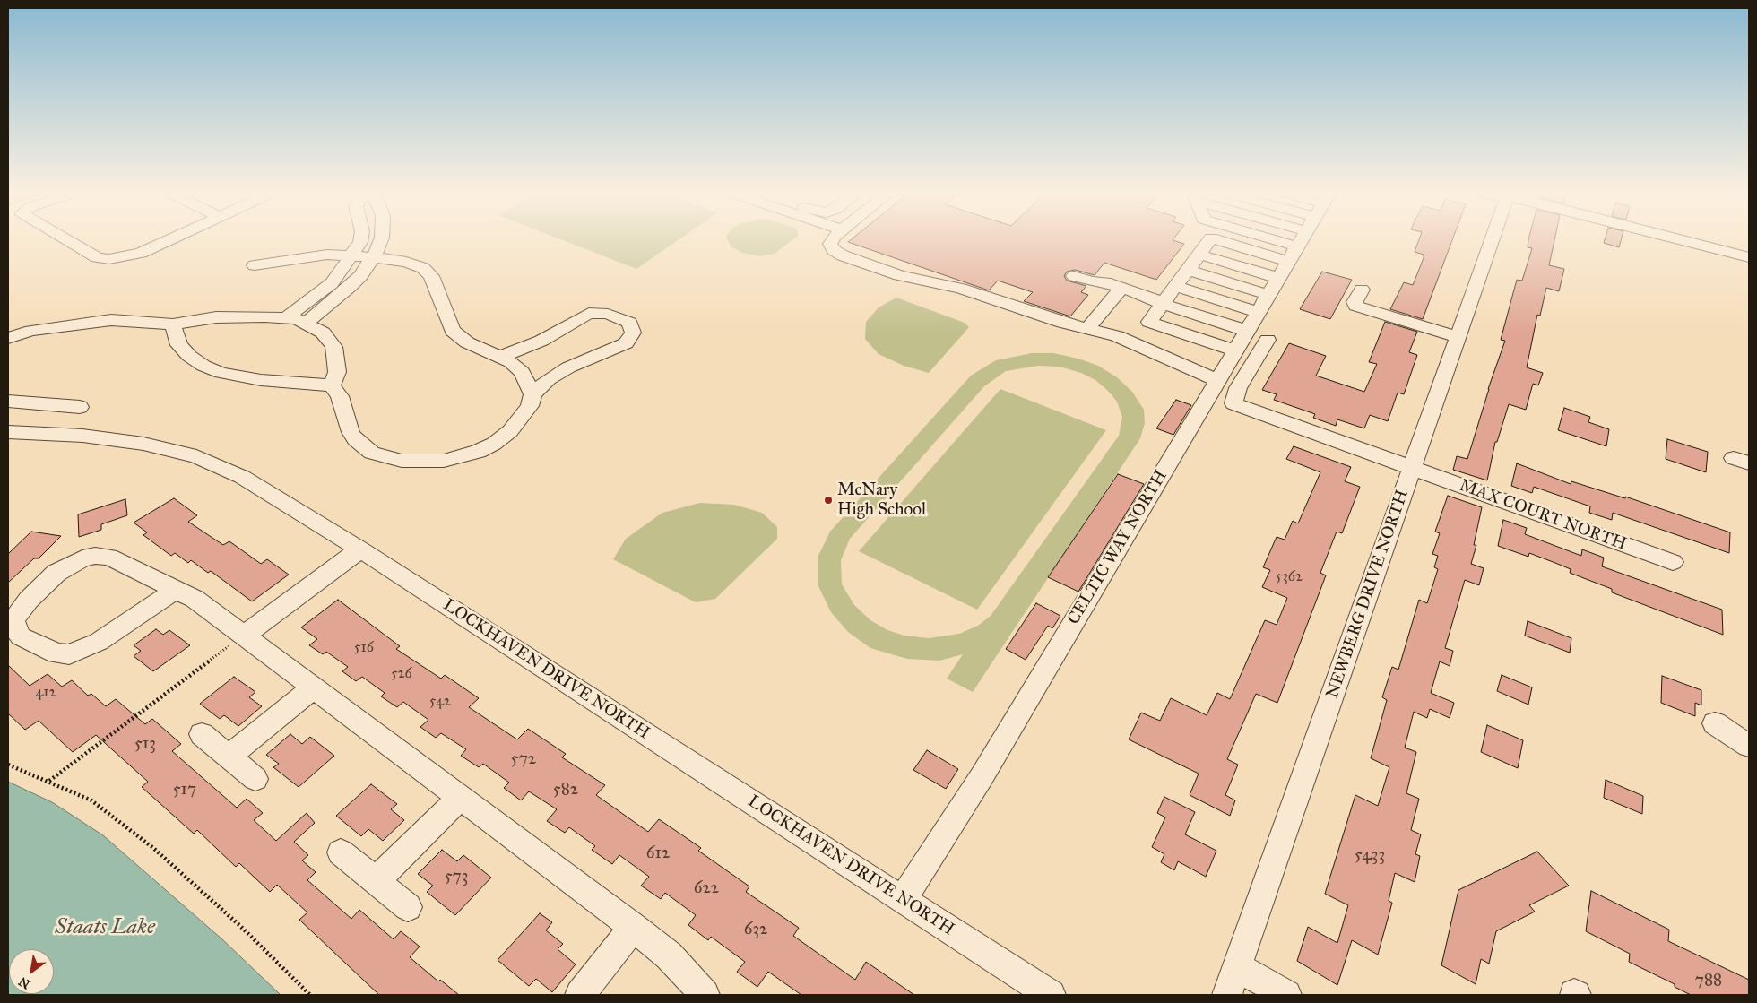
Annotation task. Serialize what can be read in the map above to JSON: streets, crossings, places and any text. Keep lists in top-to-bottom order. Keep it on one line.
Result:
{"streets":{"street":["MAX COURT NORTH","CELTIC WAY NORTH","NEWBERG DRIVE NORTH","LOCKHAVEN DRIVE NORTH"]},"crossings":[["MAX COURT NORTH","NEWBERG DRIVE NORTH"],["CELTIC WAY NORTH","LOCKHAVEN DRIVE NORTH"]],"water":["Staats Lake"],"places":["McNary High School"],"house_numbers":["5362","516","526","412","542","513","572","517","582","612","5433","573","622","632","788"],"north":"bottom left"}
